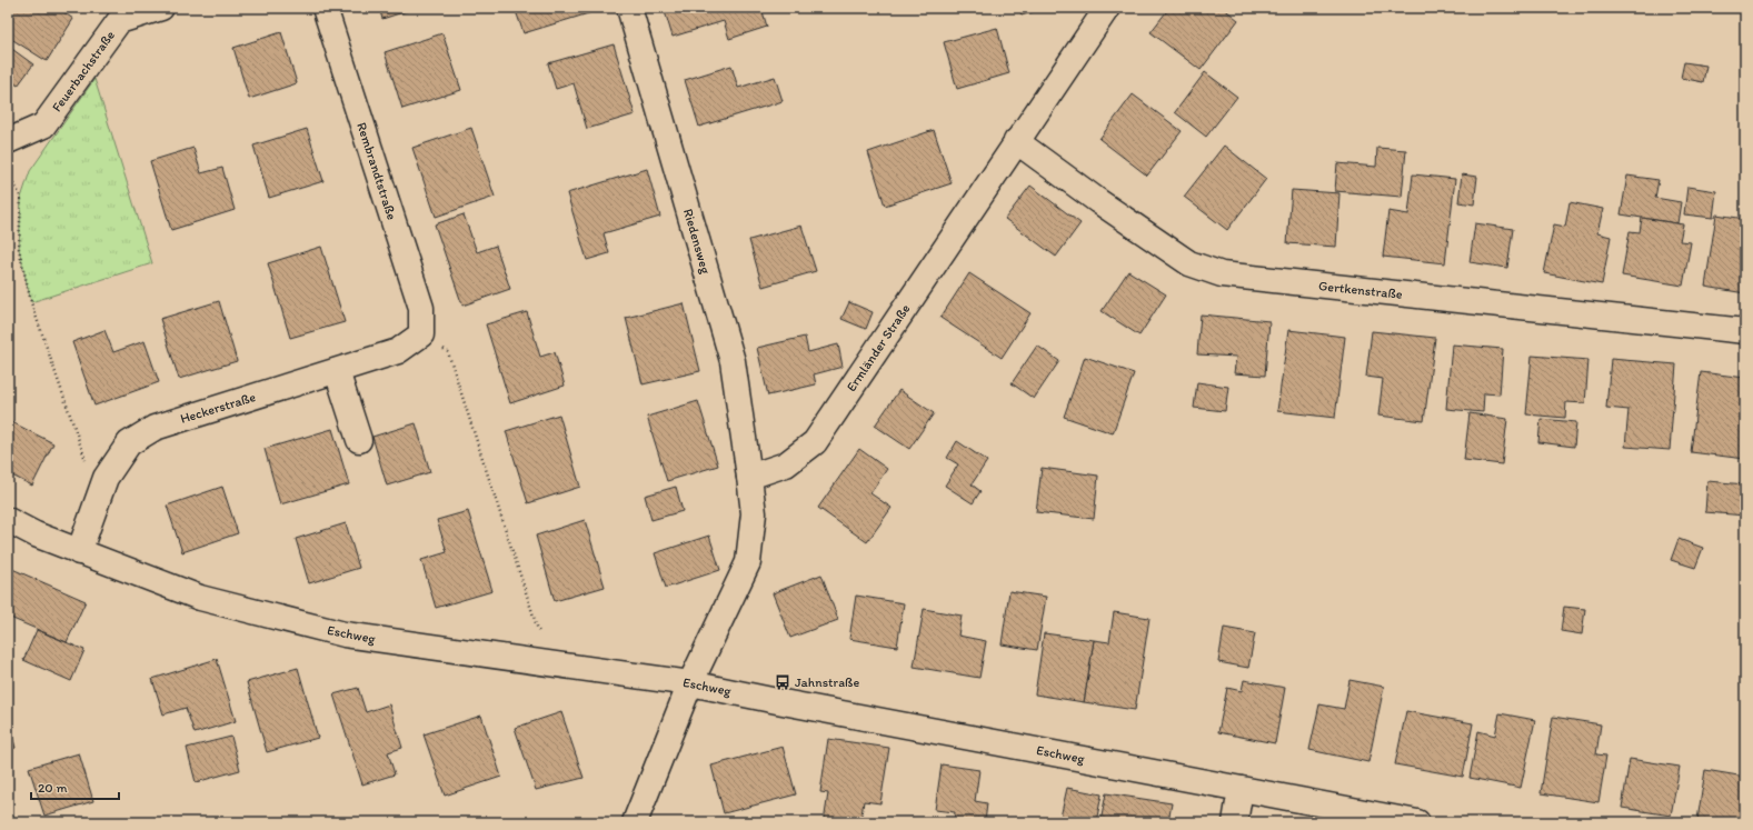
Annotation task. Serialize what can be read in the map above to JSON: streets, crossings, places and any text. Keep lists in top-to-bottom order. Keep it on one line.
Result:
{"streets":{"street":["Feuerbachstraße","Rembrandtstraße","Riedensweg","Gertkenstraße","Ermländer Straße","Heckerstraße","Eschweg"]},"crossings":[["Rembrandtstraße","Heckerstraße"],["Riedensweg","Ermländer Straße"],["Gertkenstraße","Ermländer Straße"],["Heckerstraße","Eschweg"]],"places":{"bus stop":["Jahnstraße"]},"scale_bar":"20 m"}
